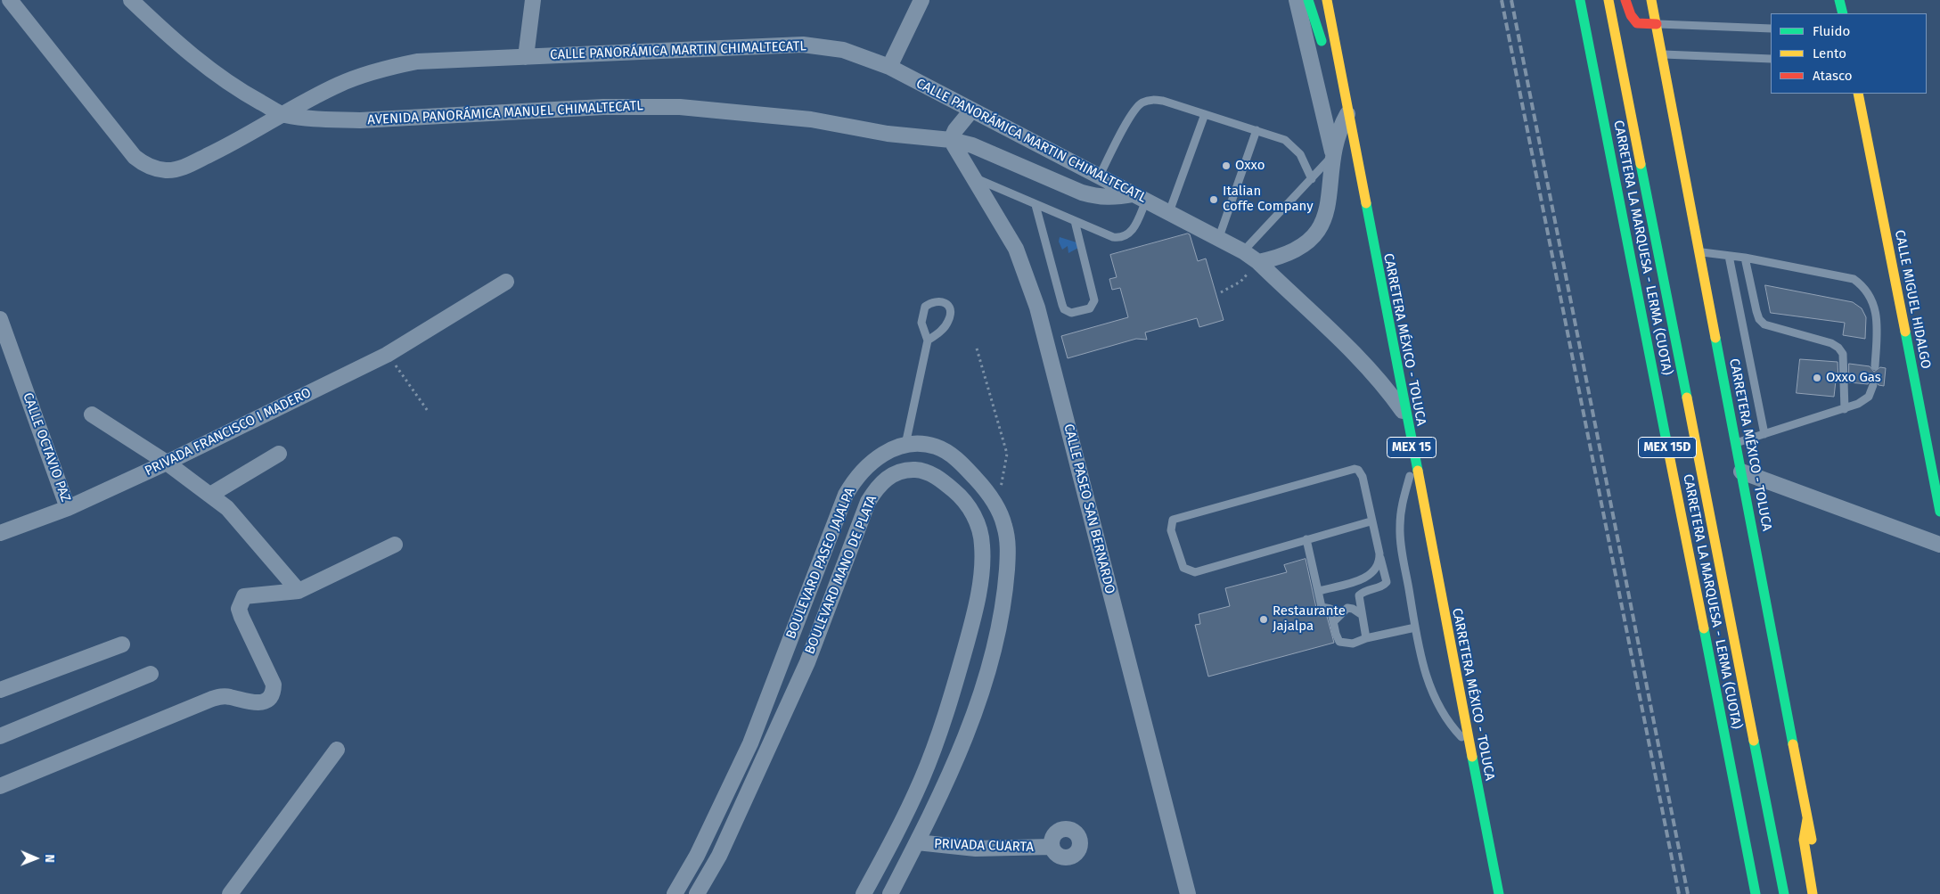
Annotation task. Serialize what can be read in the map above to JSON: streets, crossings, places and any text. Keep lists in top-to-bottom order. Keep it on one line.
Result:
{"streets":{"main road":["CARRETERA LA MARQUESA - LERMA (CUOTA)","CALLE MIGUEL HIDALGO","CARRETERA MÉXICO - TOLUCA","MEX 15","MEX 15D"],"street":["CALLE PANORÁMICA MARTIN CHIMALTECATL","AVENIDA PANORÁMICA MANUEL CHIMALTECATL","PRIVADA FRANCISCO I MADERO","CALLE OCTAVIO PAZ","CALLE PASEO SAN BERNARDO","BOULEVARD PASEO JAJALPA","BOULEVARD MANO DE PLATA","PRIVADA CUARTA"]},"crossings":[["CALLE PANORÁMICA MARTIN CHIMALTECATL","AVENIDA PANORÁMICA MANUEL CHIMALTECATL"],["CALLE PANORÁMICA MARTIN CHIMALTECATL","CARRETERA MÉXICO - TOLUCA"],["AVENIDA PANORÁMICA MANUEL CHIMALTECATL","CALLE PASEO SAN BERNARDO"],["PRIVADA FRANCISCO I MADERO","CALLE OCTAVIO PAZ"],["BOULEVARD PASEO JAJALPA","PRIVADA CUARTA"]],"places":["Oxxo","Italian Coffe Company","Oxxo Gas","Restaurante Jajalpa"],"legend":["Fluido","Lento","Atasco"],"north":"right"}
